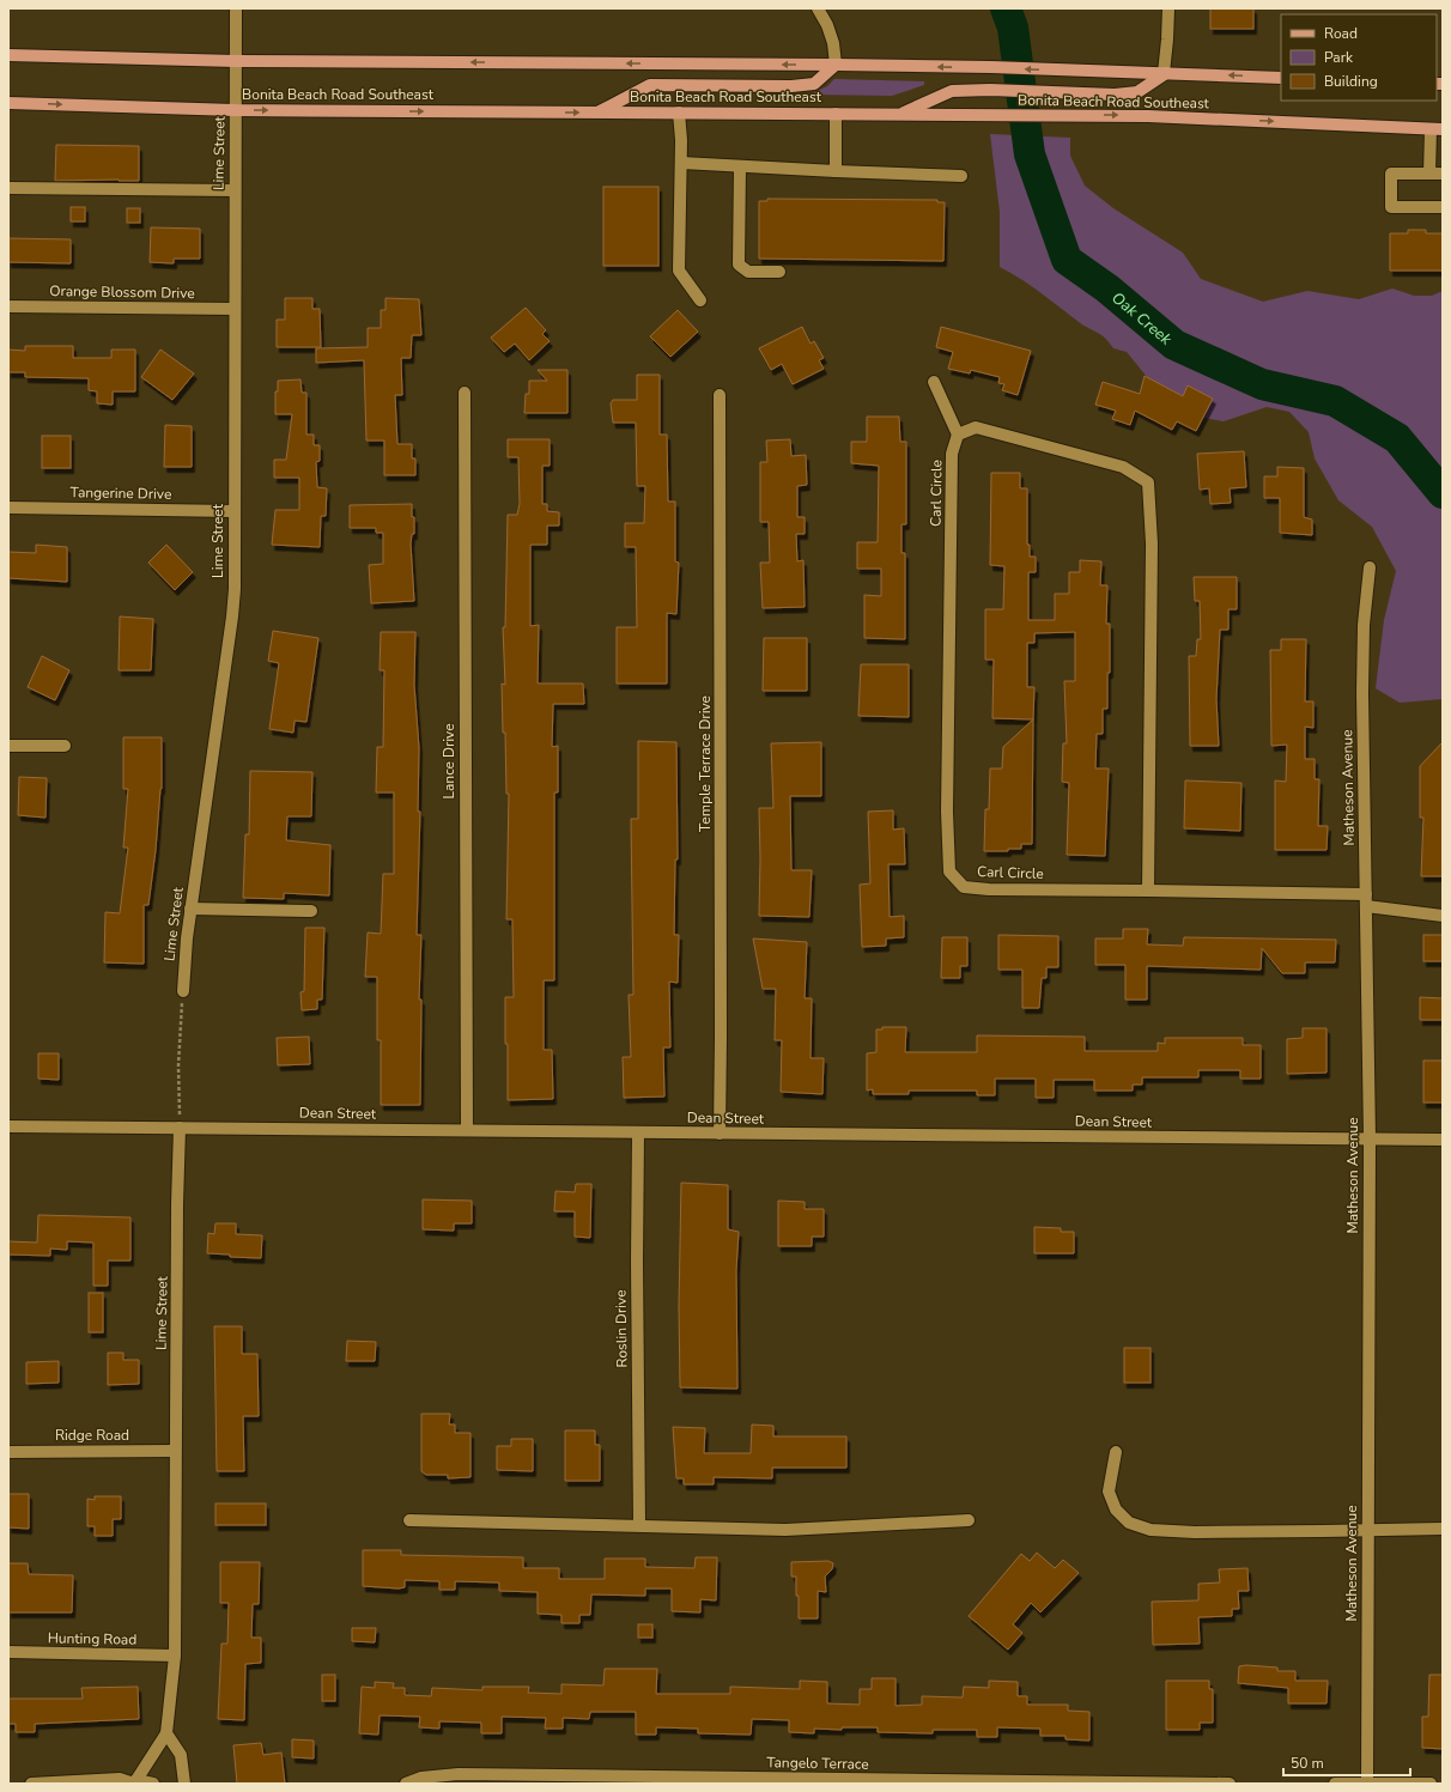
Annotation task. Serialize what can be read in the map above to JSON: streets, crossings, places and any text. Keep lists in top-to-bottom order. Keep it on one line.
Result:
{"streets":{"main road":["Bonita Beach Road Southeast"],"street":["Lime Street","Orange Blossom Drive","Tangerine Drive","Carl Circle","Lance Drive","Temple Terrace Drive","Matheson Avenue","Dean Street","Roslin Drive","Ridge Road","Hunting Road","Tangelo Terrace"]},"crossings":[["Bonita Beach Road Southeast","Lime Street"],["Lime Street","Orange Blossom Drive"],["Lime Street","Tangerine Drive"],["Lime Street","Dean Street"],["Lime Street","Ridge Road"],["Lime Street","Hunting Road"],["Carl Circle","Matheson Avenue"],["Lance Drive","Dean Street"],["Temple Terrace Drive","Dean Street"],["Matheson Avenue","Dean Street"],["Dean Street","Roslin Drive"]],"water":["Oak Creek"],"legend":["Road","Park","Building"],"scale_bar":"50 m"}
